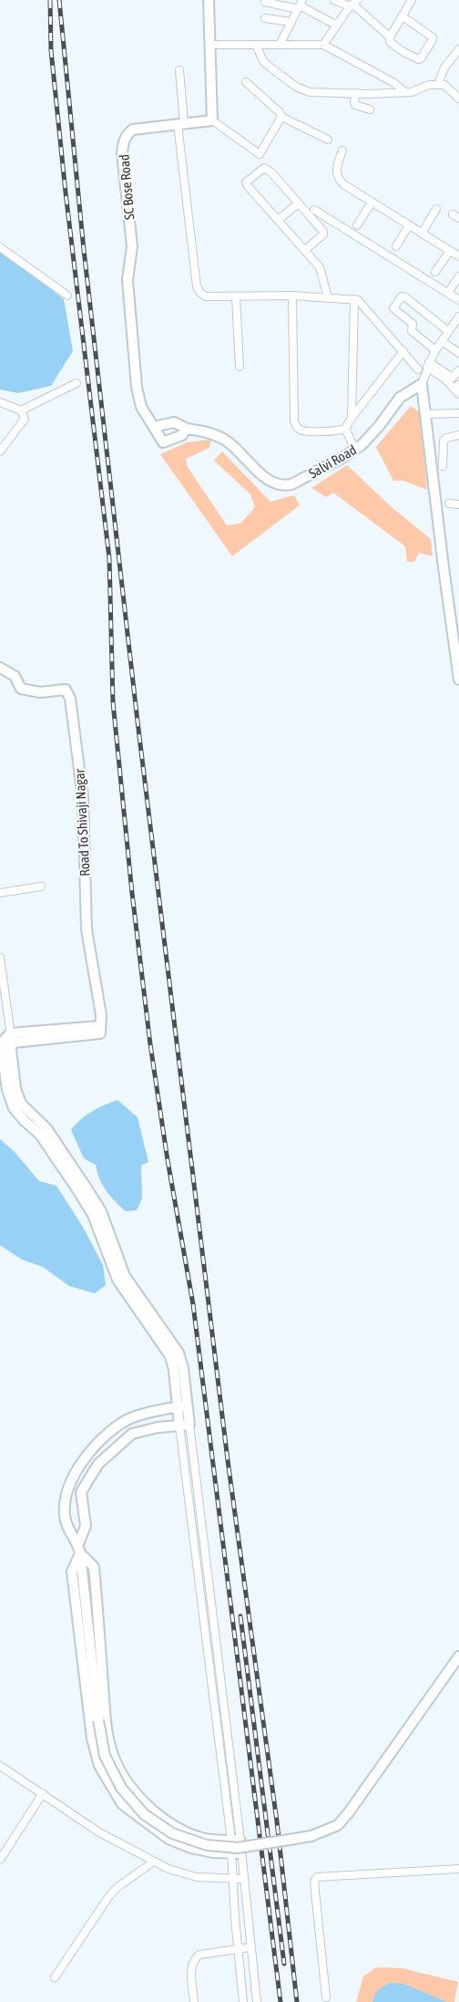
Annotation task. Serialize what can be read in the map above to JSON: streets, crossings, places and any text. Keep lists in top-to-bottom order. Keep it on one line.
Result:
{"streets":{"street":["SC Bose Road","Salvi Road","Road To Shivaji Nagar"]},"crossings":[["SC Bose Road","Salvi Road"]]}
